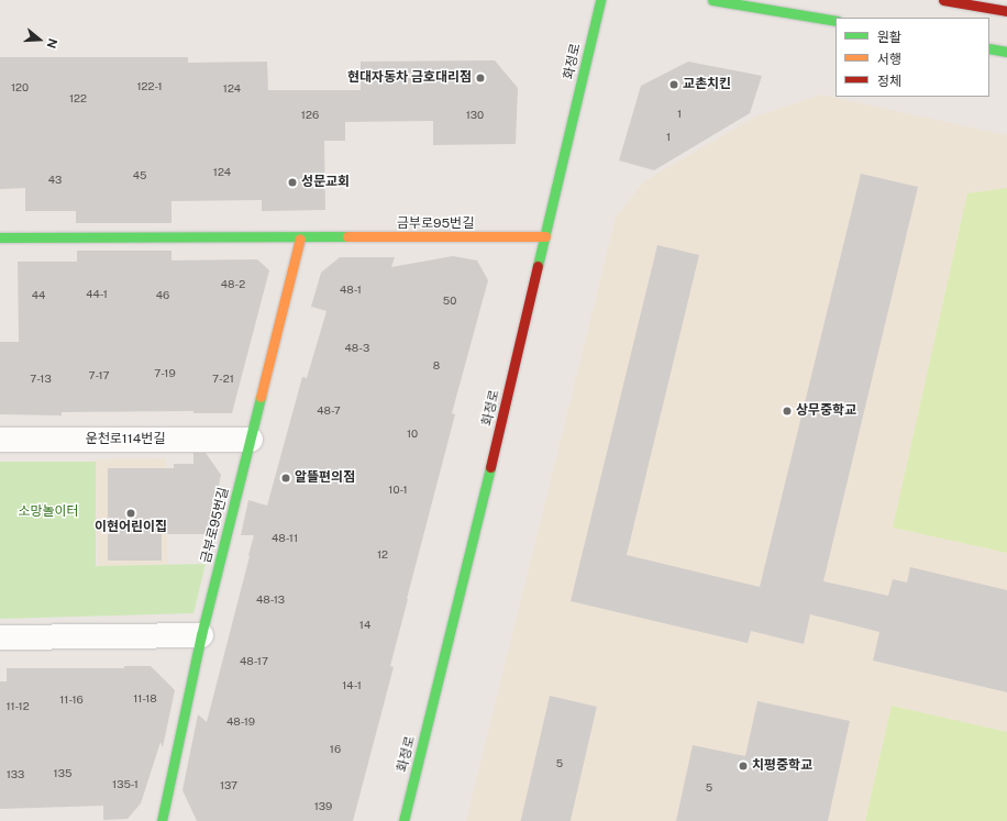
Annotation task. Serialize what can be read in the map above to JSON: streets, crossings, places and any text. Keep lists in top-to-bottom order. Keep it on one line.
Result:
{"streets":{"street":["화정로","금부로95번길","운천로114번길"]},"crossings":[["화정로","금부로95번길"],["금부로95번길","운천로114번길"]],"parks":["소망놀이터"],"places":["현대자동차 금호대리점","교촌치킨","성문교회","상무중학교","알뜰편의점","이현어린이집","치평중학교"],"house_numbers":["122-1","120","124","122","1","126","130","1","124","45","43","48-2","48-1","44-1","44","46","50","48-3","8","7-19","7-17","7-13","7-21","48-7","10","10-1","48-11","12","48-13","14","48-17","14-1","11-18","11-16","11-12","48-19","16","5","135","133","135-1","137","5","139"],"legend":["원활","서행","정체"],"north":"right"}
